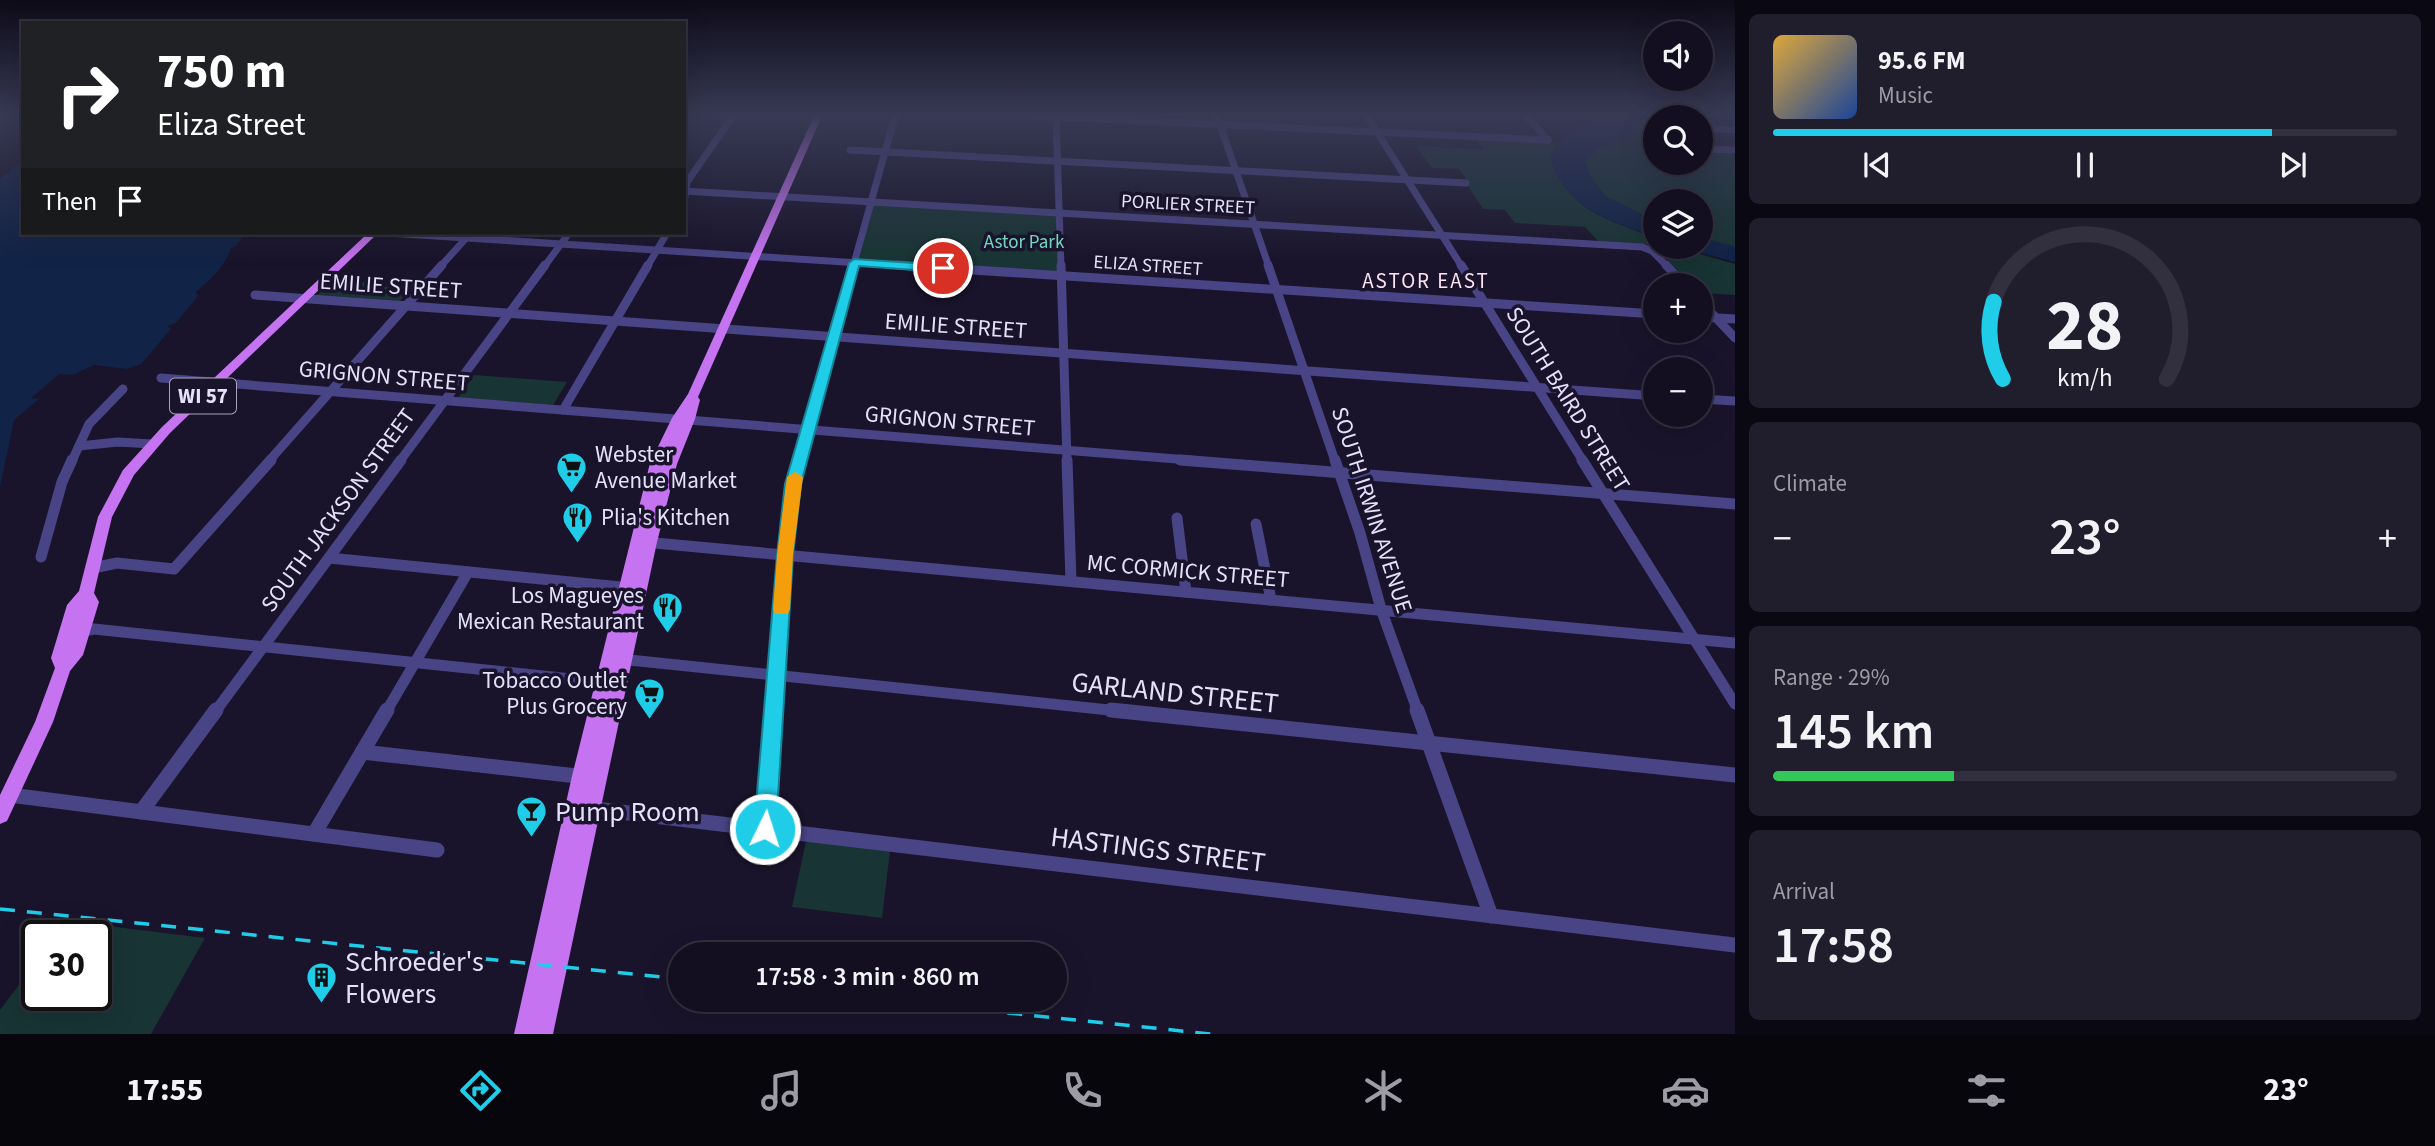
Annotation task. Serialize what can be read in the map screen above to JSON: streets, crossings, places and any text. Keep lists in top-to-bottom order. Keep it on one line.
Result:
{"streets":{"main road":["WI 57"],"street":["PORLIER STREET","ELIZA STREET","EMILIE STREET","GRIGNON STREET","SOUTH BAIRD STREET","SOUTH JACKSON STREET","SOUTH IRWIN AVENUE","MC CORMICK STREET","GARLAND STREET","HASTINGS STREET"]},"crossings":[["PORLIER STREET","SOUTH BAIRD STREET"],["PORLIER STREET","SOUTH IRWIN AVENUE"],["ELIZA STREET","SOUTH BAIRD STREET"],["ELIZA STREET","SOUTH JACKSON STREET"],["ELIZA STREET","SOUTH IRWIN AVENUE"],["EMILIE STREET","WI 57"],["EMILIE STREET","SOUTH BAIRD STREET"],["EMILIE STREET","SOUTH JACKSON STREET"],["EMILIE STREET","SOUTH IRWIN AVENUE"],["GRIGNON STREET","WI 57"],["GRIGNON STREET","SOUTH BAIRD STREET"],["GRIGNON STREET","SOUTH JACKSON STREET"],["GRIGNON STREET","SOUTH IRWIN AVENUE"],["SOUTH BAIRD STREET","MC CORMICK STREET"],["SOUTH IRWIN AVENUE","MC CORMICK STREET"],["SOUTH IRWIN AVENUE","GARLAND STREET"],["SOUTH IRWIN AVENUE","HASTINGS STREET"]],"districts":["ASTOR EAST"],"parks":["Astor Park"],"places":{"supermarket":["Webster Avenue Market","Tobacco Outlet Plus Grocery"],"restaurant":["Plia's Kitchen","Los Magueyes Mexican Restaurant"],"bar":["Pump Room"],"building":["Schroeder's Flowers"]},"page":{"map_buttons":["+","−"],"turn":["750 m","Eliza Street"],"song":["95.6 FM","Music"],"then":"Then","tile":["Climate",["Range · 29%","145 km"],["Arrival","17:58"]],"heat":["−","23°","+"],"limit":"30","trip":"17:58 · 3 min · 860 m","tabs":["17:55","23°"],"gauge":["28","km/h"]}}
